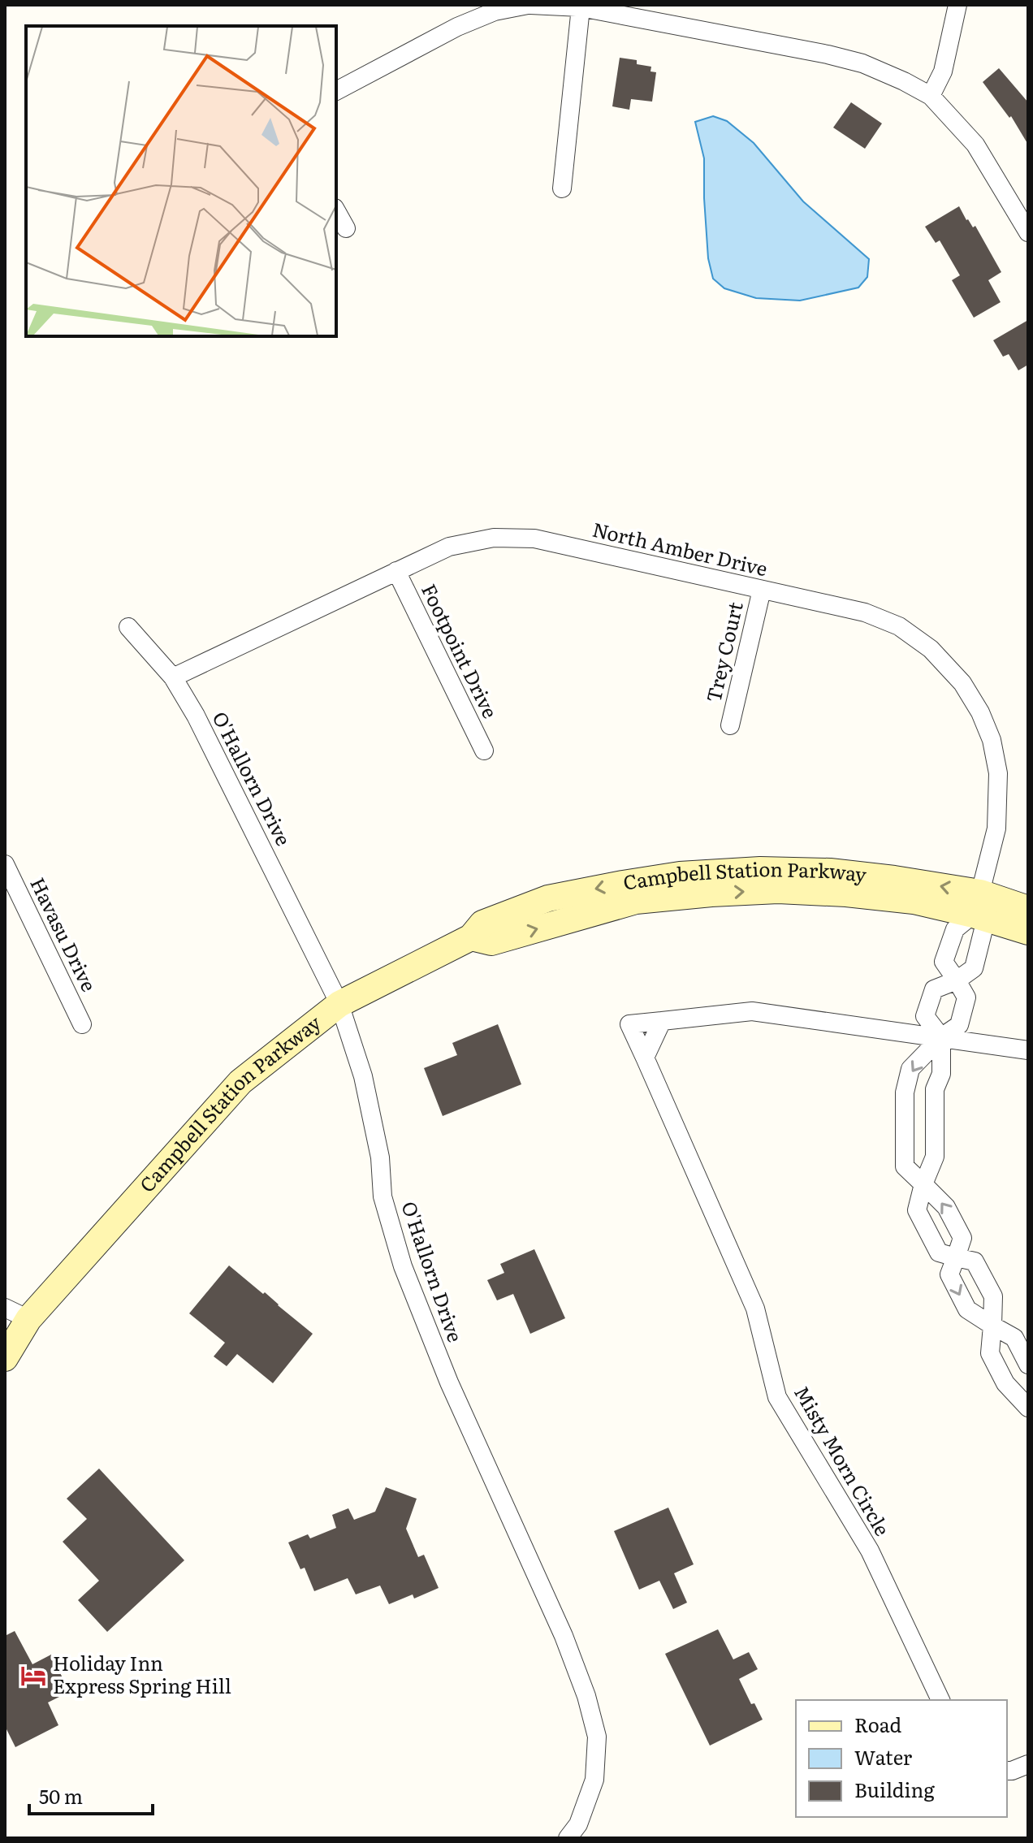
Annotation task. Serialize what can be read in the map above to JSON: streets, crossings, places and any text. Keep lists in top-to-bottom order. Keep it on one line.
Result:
{"streets":{"street":["North Amber Drive","Footpoint Drive","Trey Court","O'Hallorn Drive","Campbell Station Parkway","Havasu Drive","Misty Morn Circle"]},"crossings":[["North Amber Drive","Footpoint Drive"],["North Amber Drive","Trey Court"],["North Amber Drive","O'Hallorn Drive"],["North Amber Drive","Campbell Station Parkway"],["O'Hallorn Drive","Campbell Station Parkway"]],"places":{"hotel":["Holiday Inn Express Spring Hill"]},"legend":["Road","Water","Building"],"scale_bar":"50 m"}
